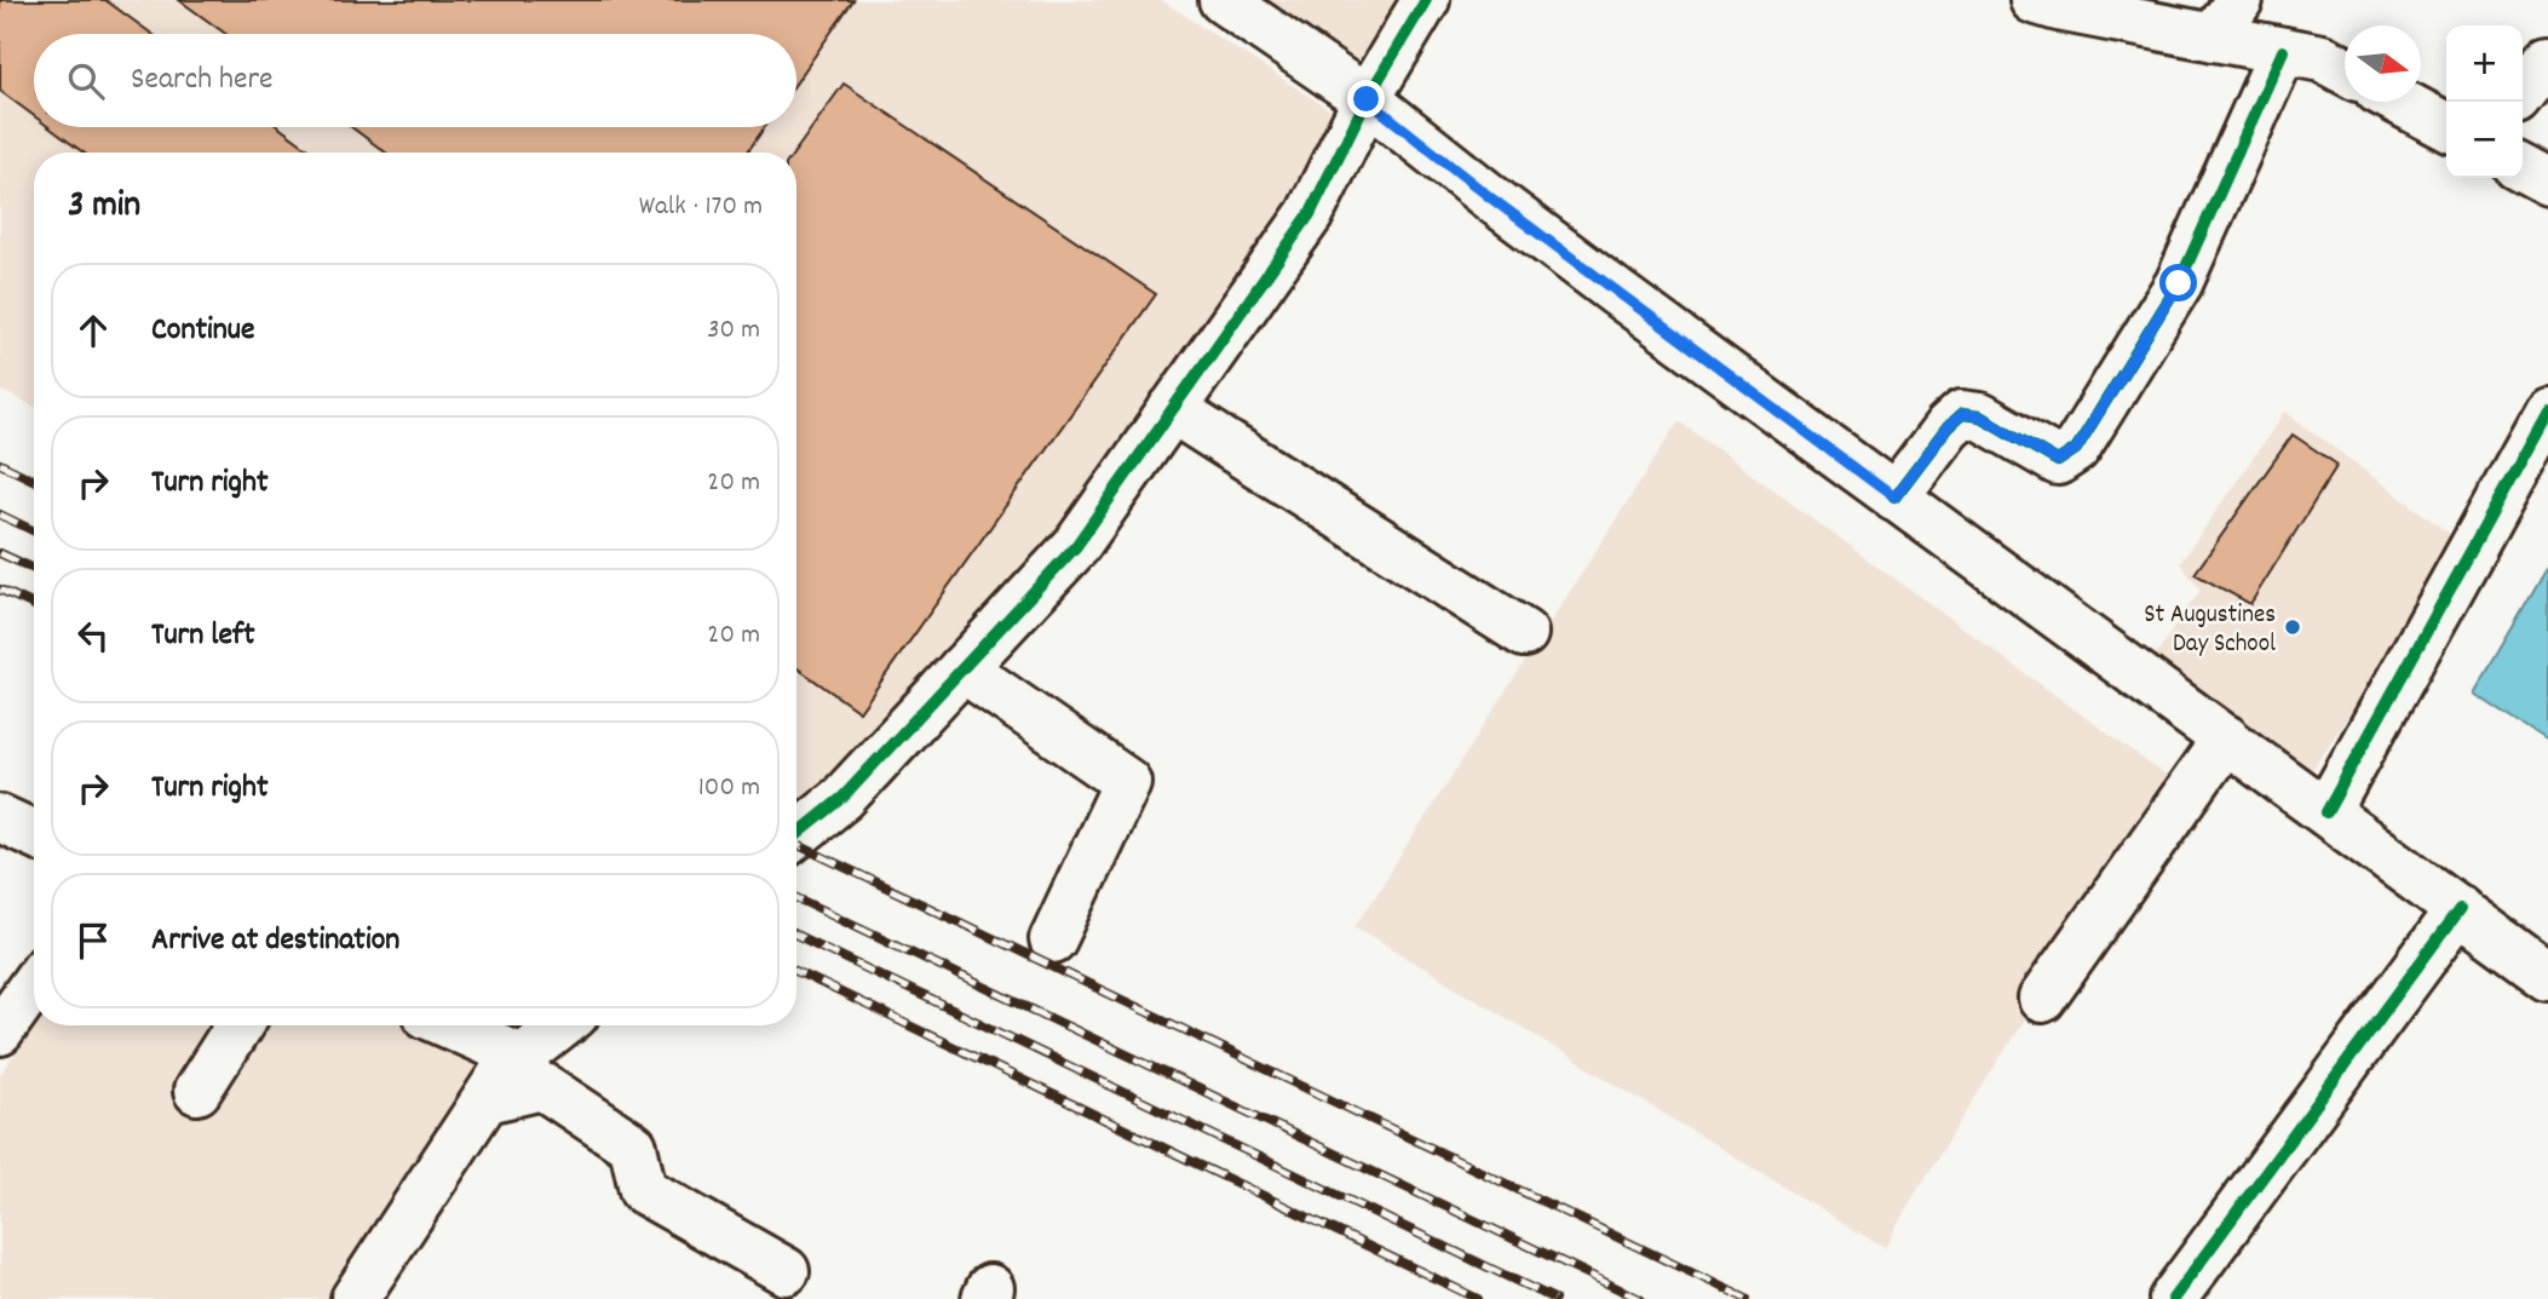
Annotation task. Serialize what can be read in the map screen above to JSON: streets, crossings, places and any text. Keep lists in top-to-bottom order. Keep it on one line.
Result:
{"places":["St Augustines Day School"],"north":"right","page":{"map_buttons":["+","−"],"search":"Search here","heading":["3 min","Walk · 170 m"],"list":[["Continue","30 m"],["Turn right","20 m"],["Turn left","20 m"],["Turn right","100 m"],"Arrive at destination"]}}
